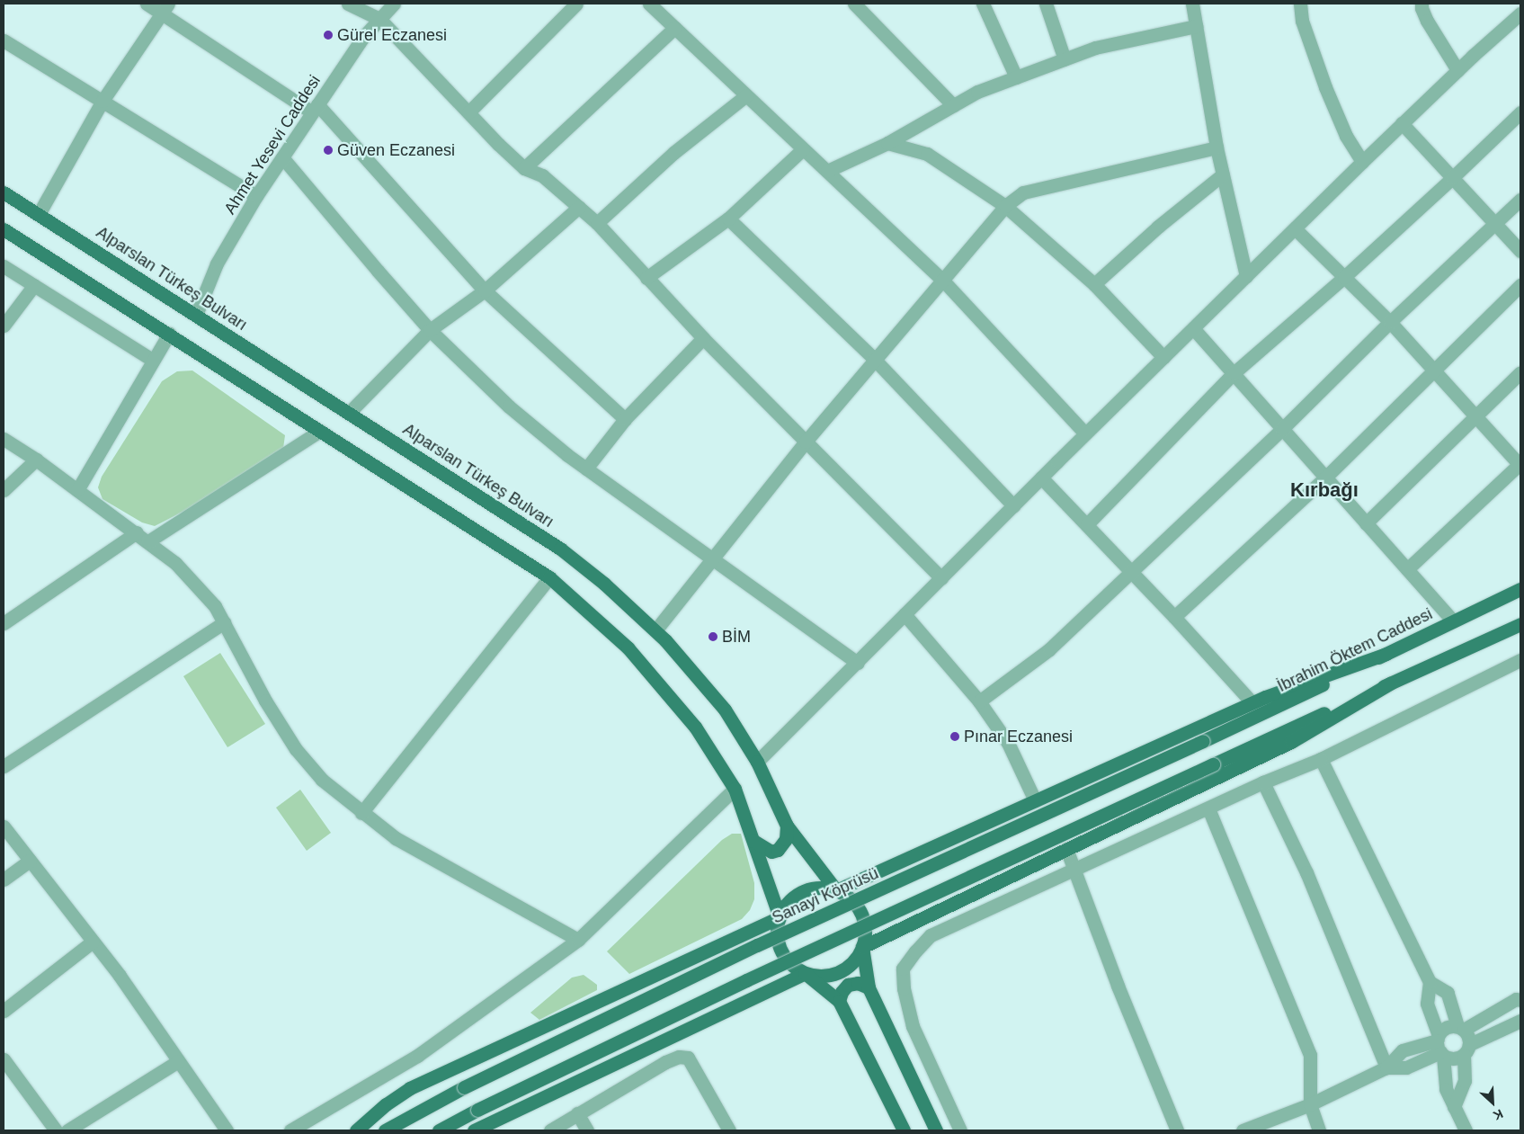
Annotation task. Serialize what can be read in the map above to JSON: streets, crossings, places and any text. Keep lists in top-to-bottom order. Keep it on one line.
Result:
{"streets":{"main road":["Alparslan Türkeş Bulvarı","İbrahim Öktem Caddesi","Sanayi Köprüsü"],"street":["Ahmet Yesevi Caddesi"]},"crossings":[["Ahmet Yesevi Caddesi","Alparslan Türkeş Bulvarı"],["İbrahim Öktem Caddesi","Sanayi Köprüsü"]],"districts":["Kırbağı"],"places":["Gürel Eczanesi","Güven Eczanesi","BİM","Pınar Eczanesi"],"north":"bottom right"}
